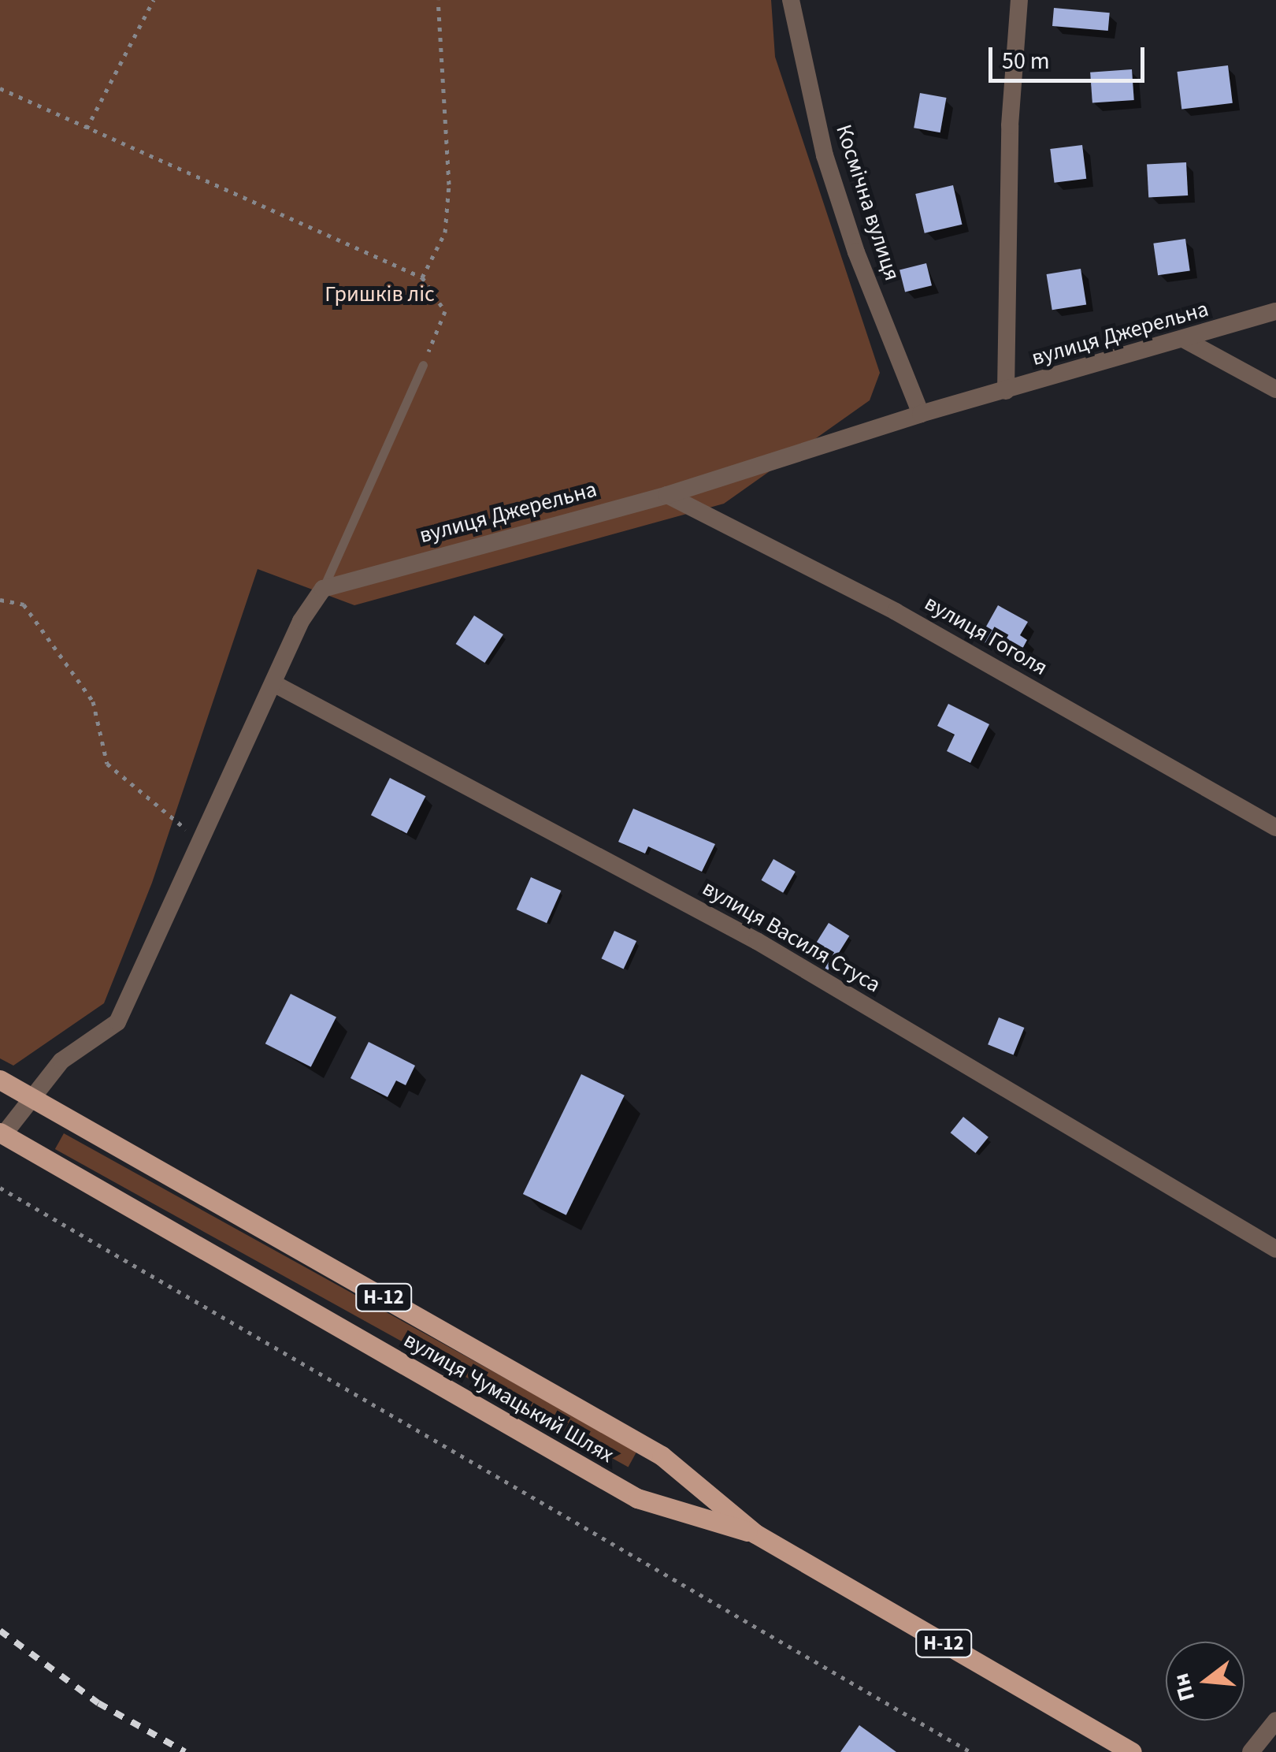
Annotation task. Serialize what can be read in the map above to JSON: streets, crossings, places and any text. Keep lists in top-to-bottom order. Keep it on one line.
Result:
{"streets":{"main road":["Н-12","вулиця Чумацький Шлях"],"street":["Космічна вулиця","вулиця Джерельна","вулиця Гоголя","вулиця Василя Стуса"]},"crossings":[["Космічна вулиця","вулиця Джерельна"],["вулиця Джерельна","вулиця Гоголя"]],"parks":["Гришків ліс"],"scale_bar":"50 m","north":"left"}
